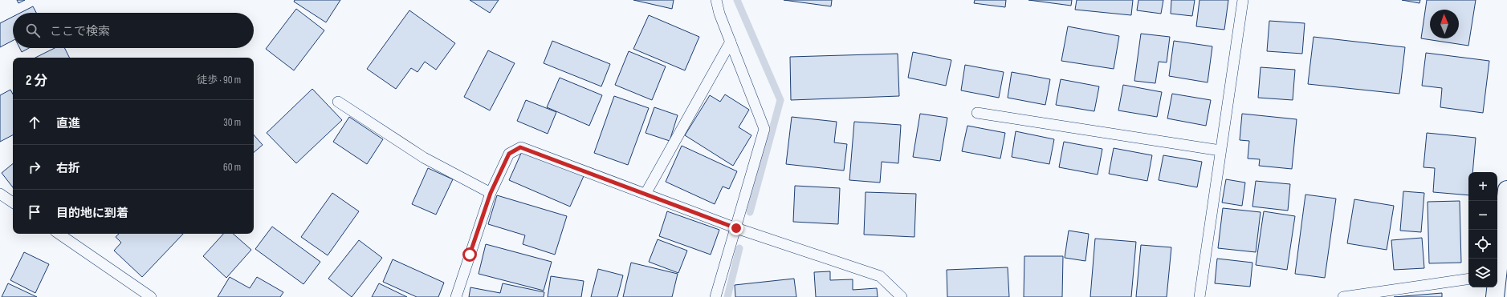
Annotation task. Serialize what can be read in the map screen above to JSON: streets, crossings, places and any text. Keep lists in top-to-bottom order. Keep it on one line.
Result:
{"north":"top","page":{"search":"ここで検索","heading":["2 分","徒歩 · 90 m"],"list":[["直進","30 m"],["右折","60 m"],"目的地に到着"],"map_buttons":["+","−"]}}
